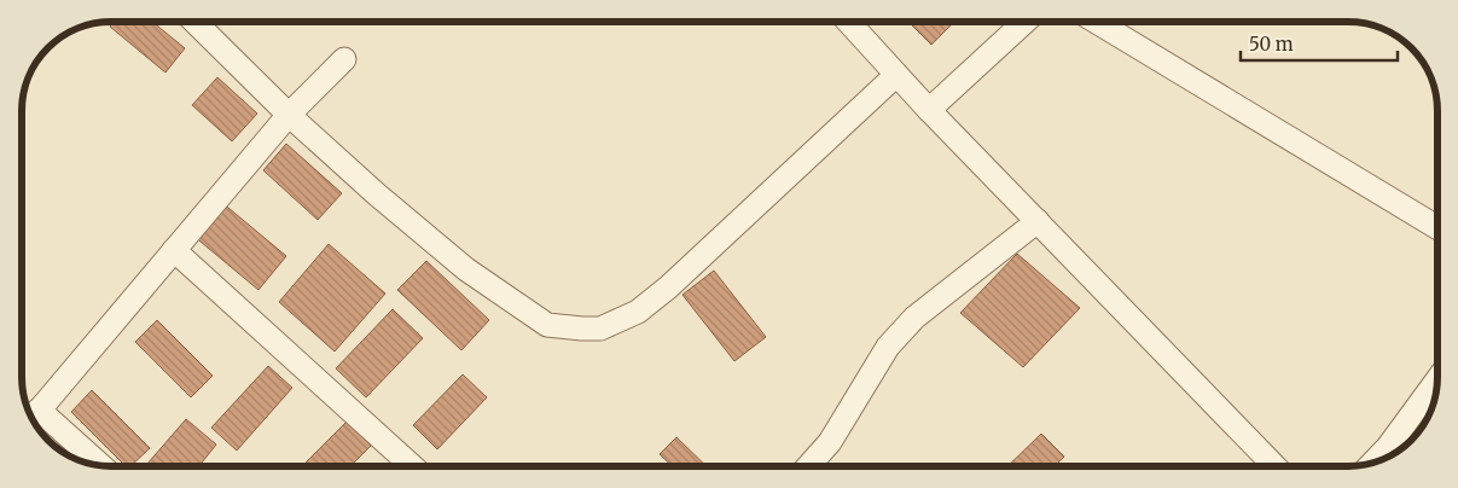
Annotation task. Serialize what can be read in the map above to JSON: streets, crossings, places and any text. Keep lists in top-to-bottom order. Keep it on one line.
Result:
{"scale_bar":"50 m"}
